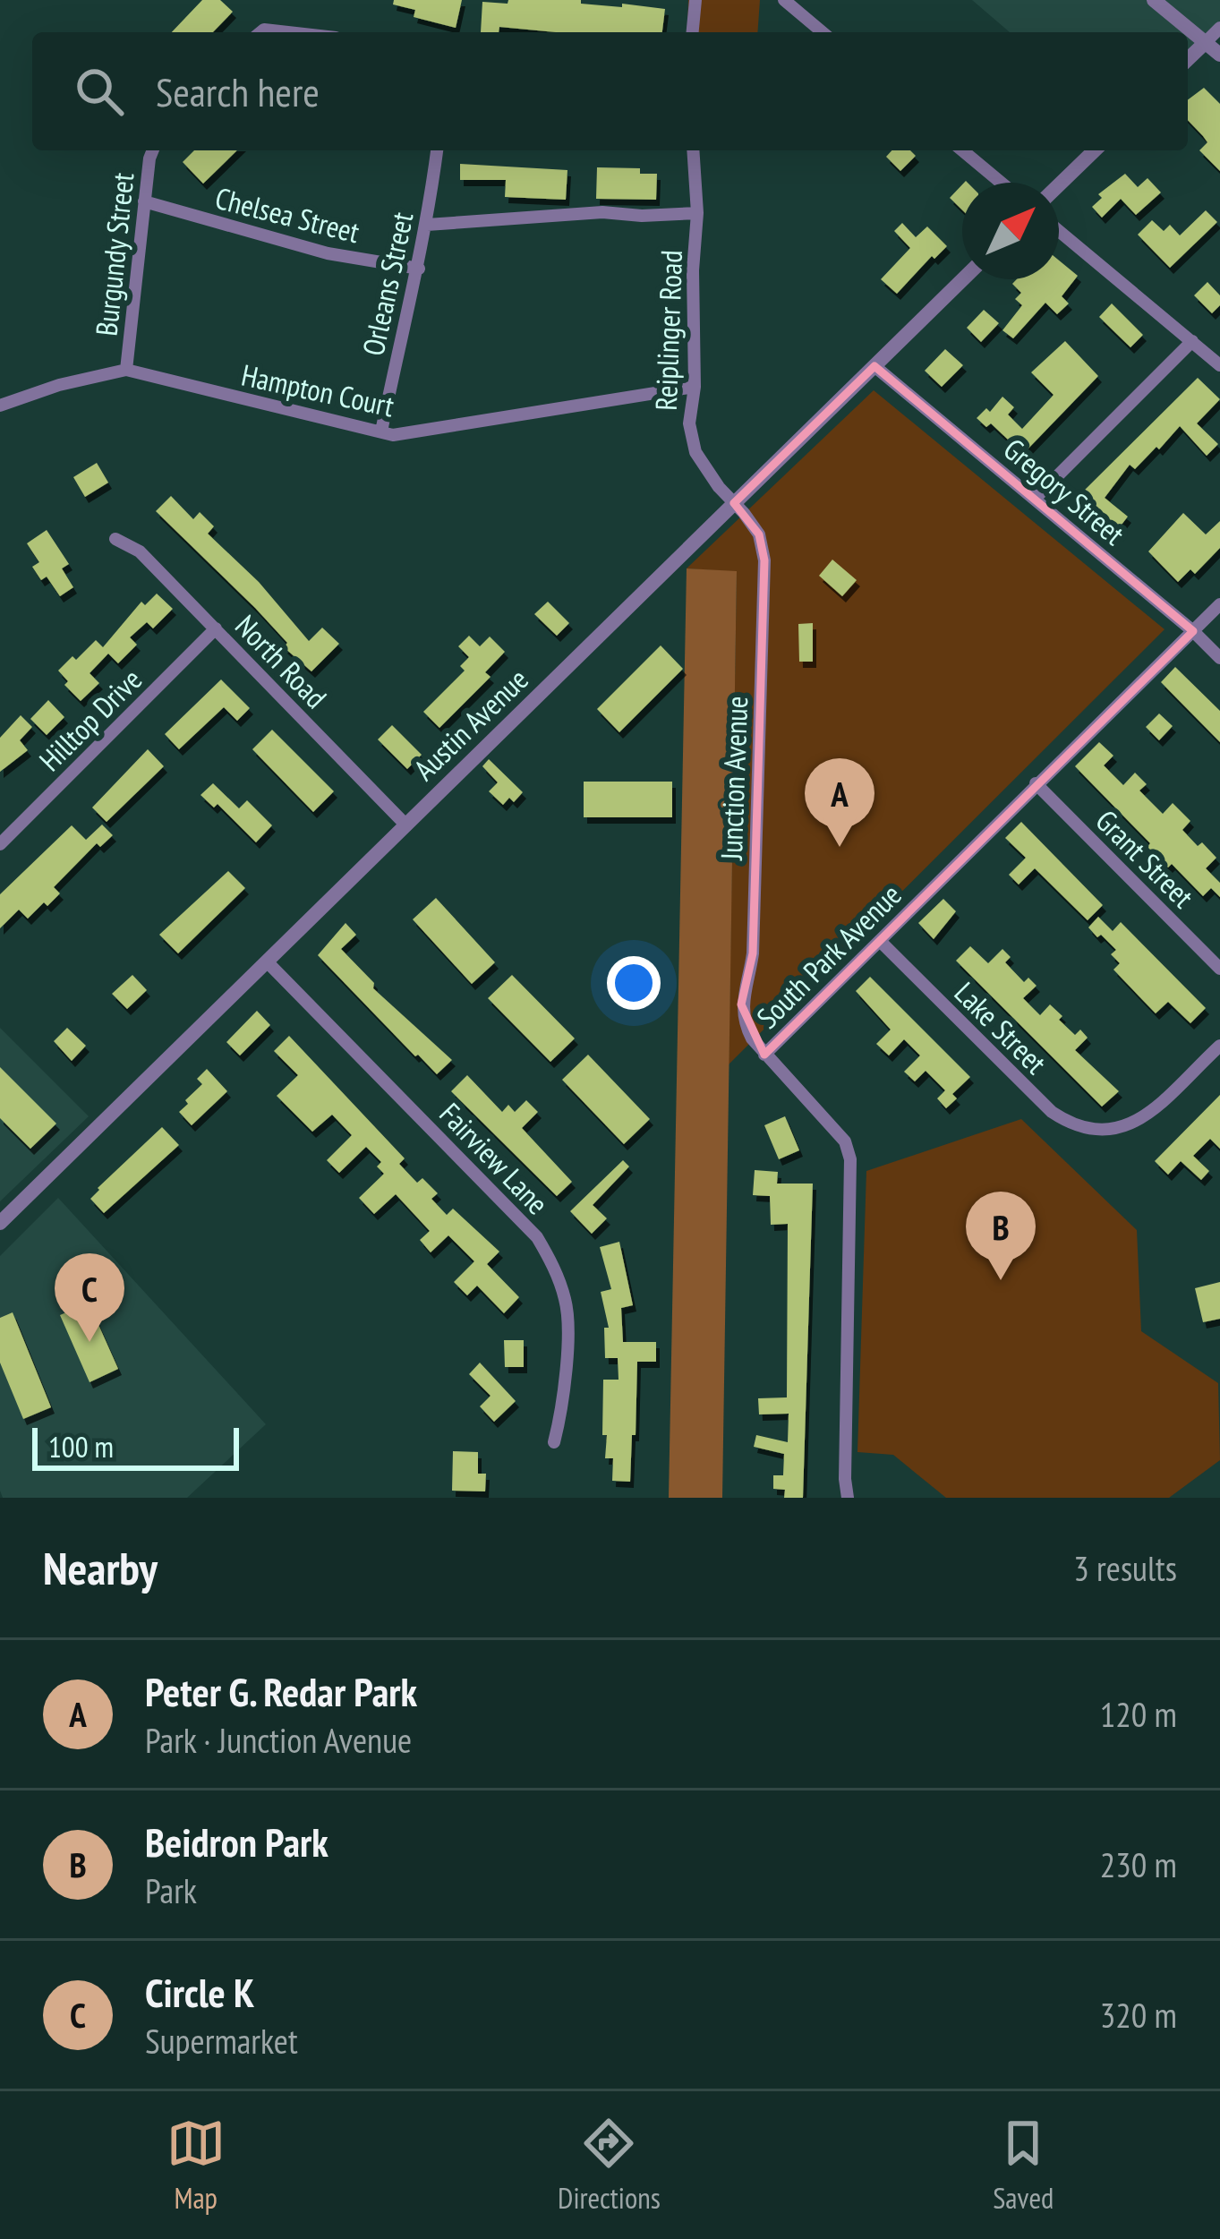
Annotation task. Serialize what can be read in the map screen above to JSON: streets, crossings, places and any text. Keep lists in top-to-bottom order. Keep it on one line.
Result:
{"streets":{"street":["Chelsea Street","Burgundy Street","Orleans Street","Reiplinger Road","Hampton Court","Gregory Street","North Road","Hilltop Drive","Austin Avenue","Junction Avenue","Grant Street","South Park Avenue","Lake Street","Fairview Lane"]},"crossings":[["Chelsea Street","Burgundy Street"],["Chelsea Street","Orleans Street"],["Burgundy Street","Hampton Court"],["Orleans Street","Hampton Court"],["Reiplinger Road","Hampton Court"],["Reiplinger Road","Austin Avenue"],["Reiplinger Road","Junction Avenue"],["Gregory Street","Austin Avenue"],["Gregory Street","South Park Avenue"],["North Road","Hilltop Drive"],["North Road","Austin Avenue"],["Austin Avenue","Junction Avenue"],["Austin Avenue","Fairview Lane"],["Junction Avenue","South Park Avenue"],["Grant Street","South Park Avenue"],["South Park Avenue","Lake Street"]],"scale_bar":"100 m","north":"top right","page":{"search":"Search here","pins":["A","B","C"],"scale":"100 m","heading":["Nearby","3 results"],"list":[{"mark":"A","name":"Peter G. Redar Park","note":"Park · Junction Avenue","value":"120 m"},{"mark":"B","name":"Beidron Park","note":"Park","value":"230 m"},{"mark":"C","name":"Circle K","note":"Supermarket","value":"320 m"}],"nav":["Map","Directions","Saved"]}}
